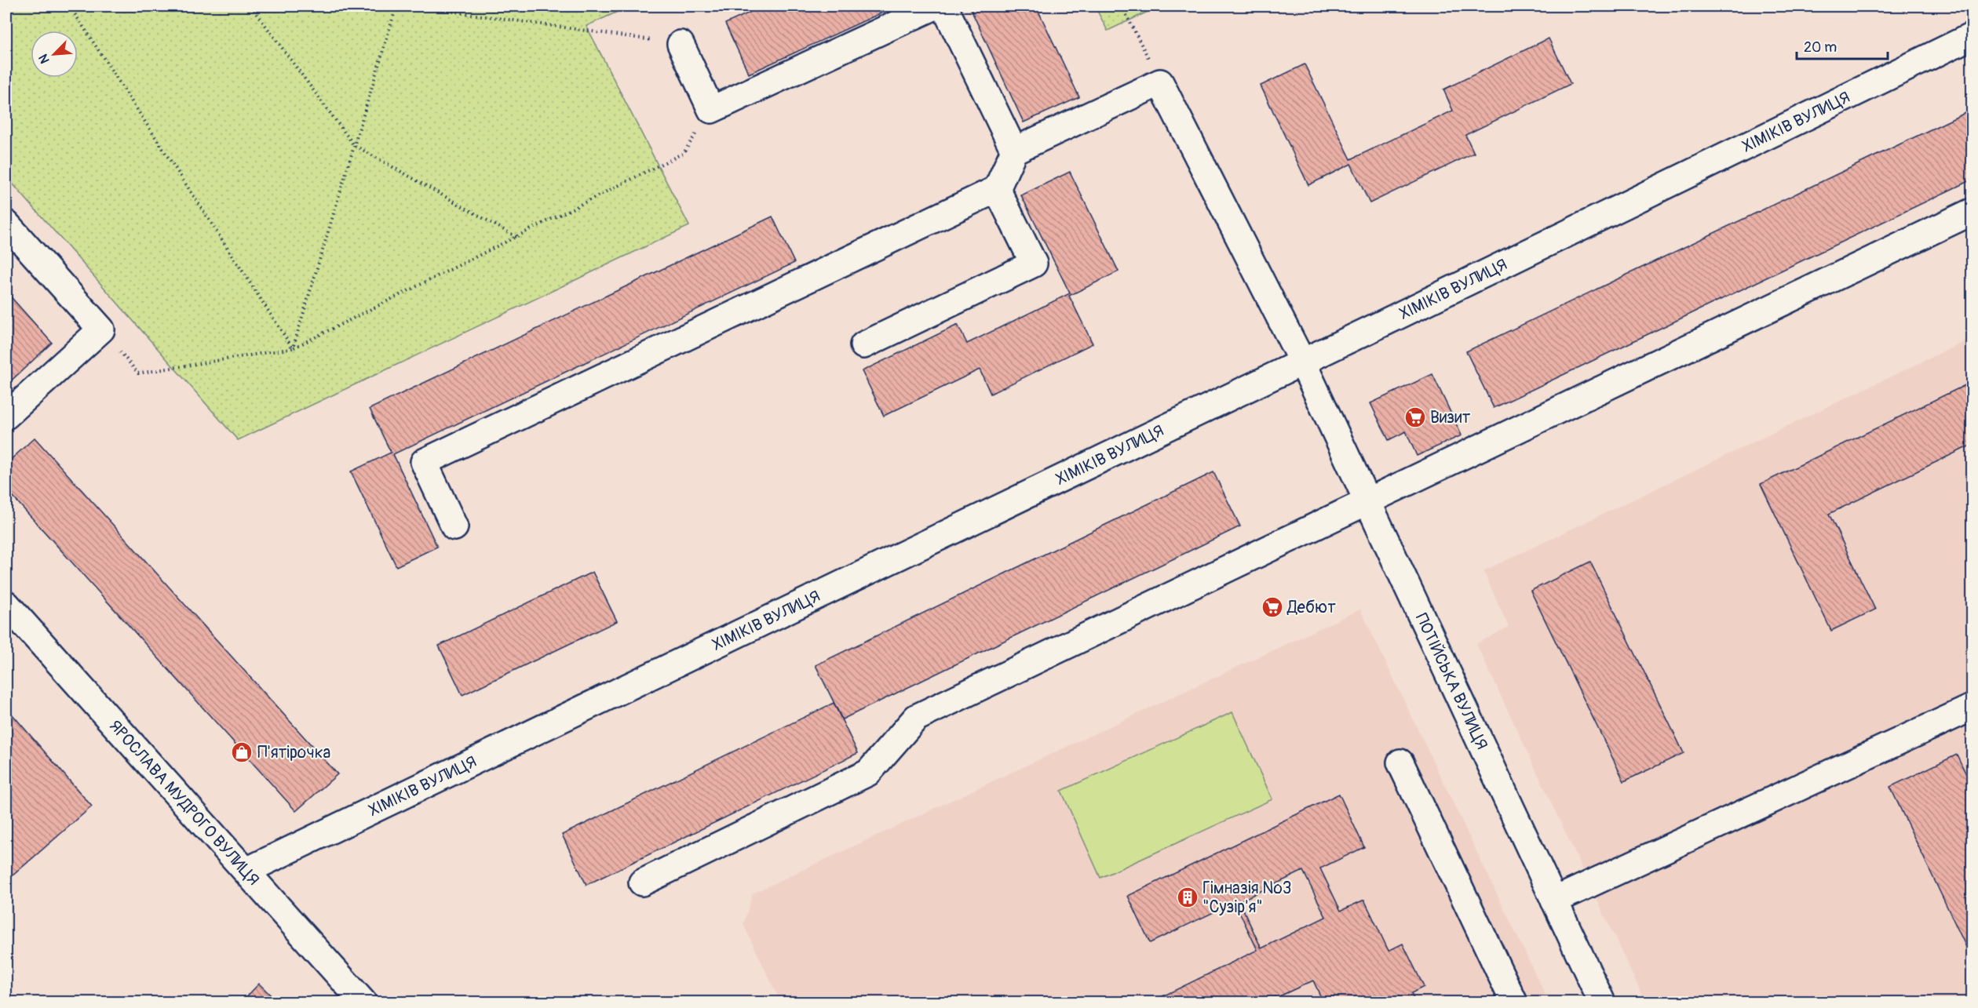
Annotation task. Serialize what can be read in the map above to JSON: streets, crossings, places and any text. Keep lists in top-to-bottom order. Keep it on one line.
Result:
{"streets":{"street":["ХІМІКІВ ВУЛИЦЯ","ПОТІЙСЬКА ВУЛИЦЯ","ЯРОСЛАВА МУДРОГО ВУЛИЦЯ"]},"crossings":[["ХІМІКІВ ВУЛИЦЯ","ПОТІЙСЬКА ВУЛИЦЯ"],["ХІМІКІВ ВУЛИЦЯ","ЯРОСЛАВА МУДРОГО ВУЛИЦЯ"]],"places":{"supermarket":["Визит","Дебют"],"shop":["П'ятірочка"],"building":["Гімназія №3 \"Сузір'я\""]},"scale_bar":"20 m","north":"bottom left"}
